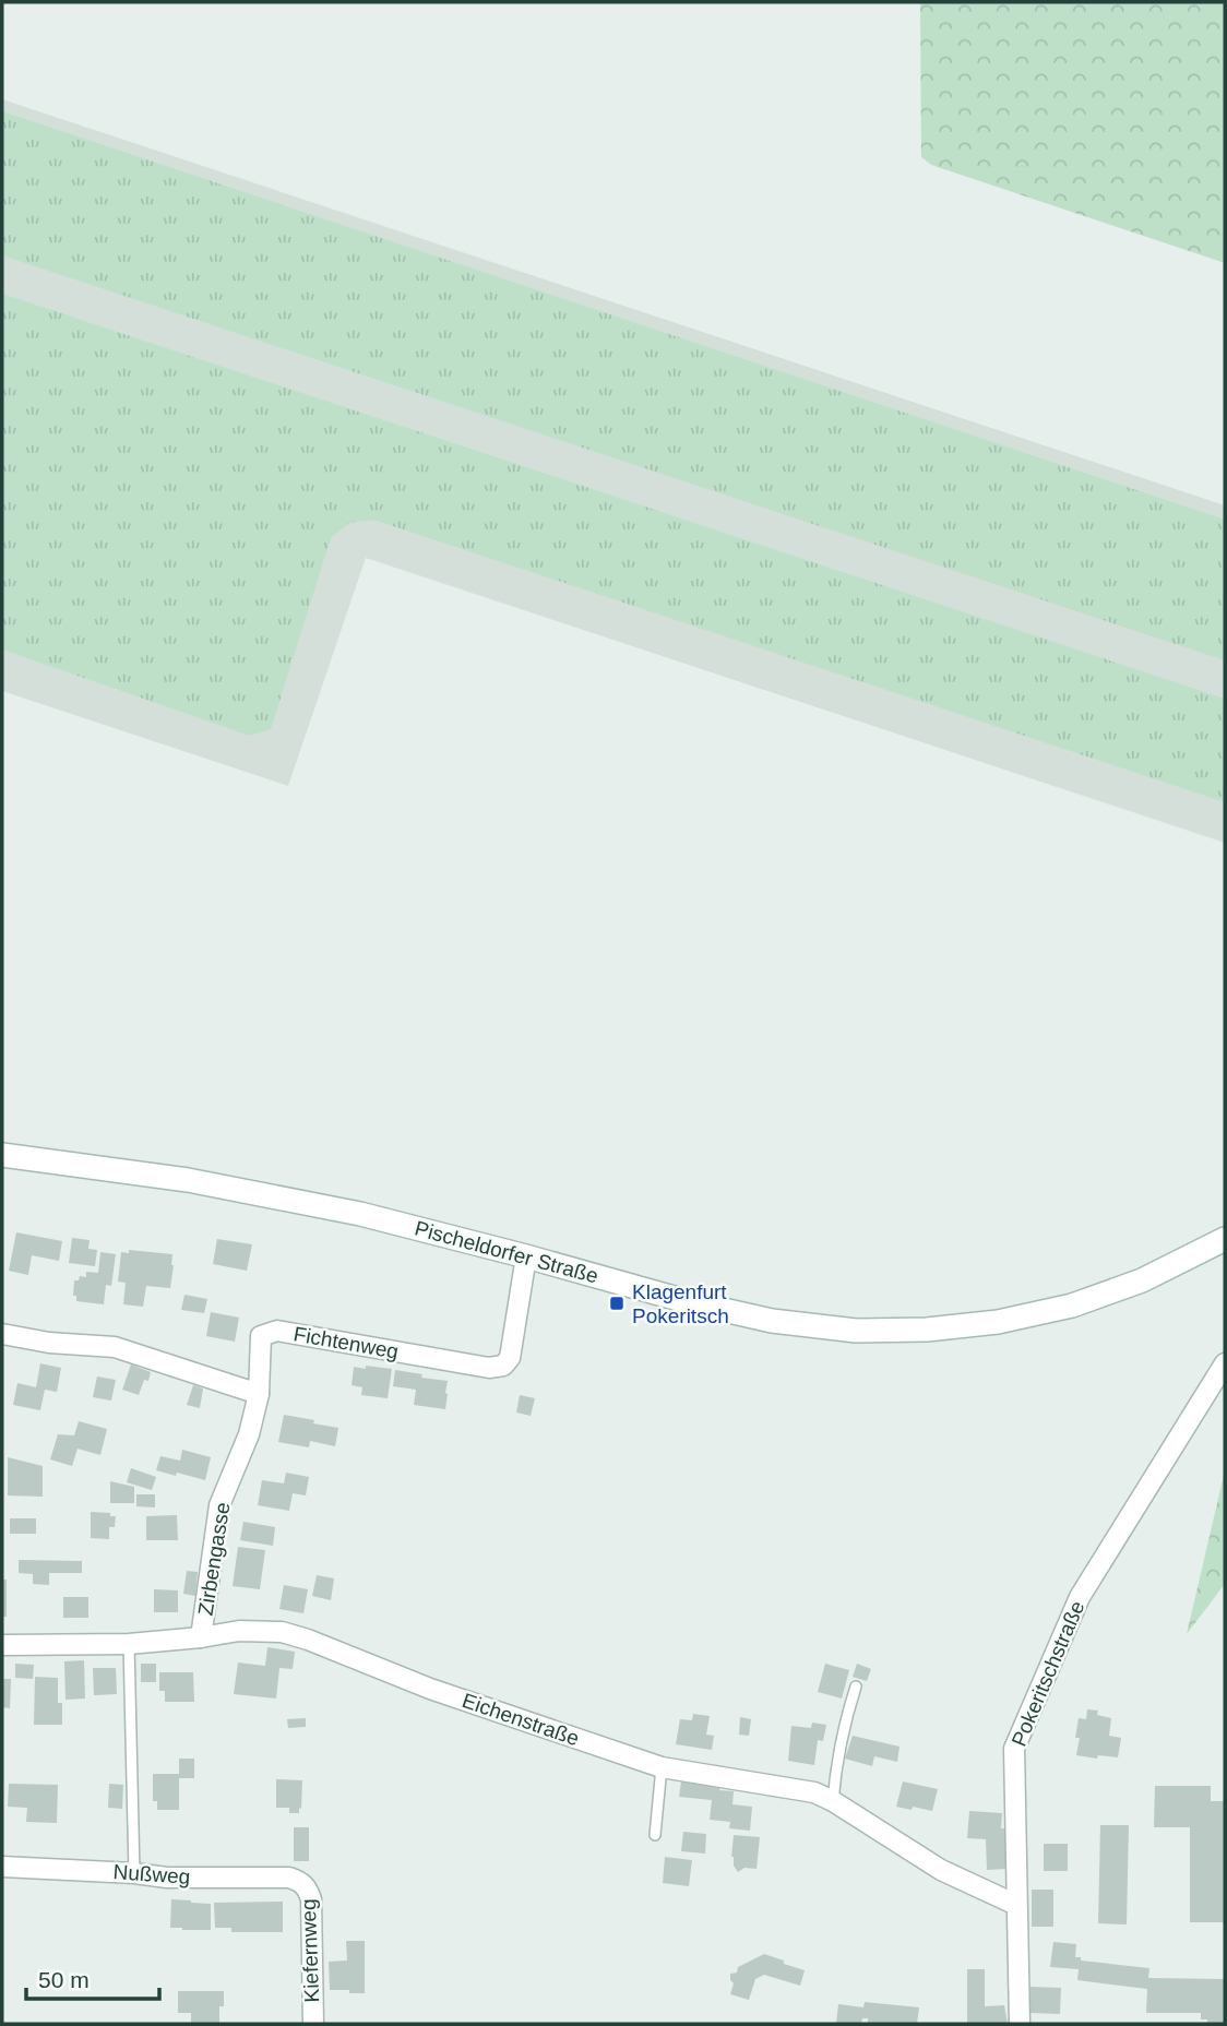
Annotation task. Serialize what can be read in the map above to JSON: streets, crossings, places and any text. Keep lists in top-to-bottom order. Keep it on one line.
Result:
{"streets":{"main road":["Pischeldorfer Straße"],"street":["Fichtenweg","Zirbengasse","Pokeritschstraße","Eichenstraße","Nußweg","Kiefernweg"]},"crossings":[["Pischeldorfer Straße","Fichtenweg"],["Fichtenweg","Zirbengasse"],["Zirbengasse","Eichenstraße"],["Pokeritschstraße","Eichenstraße"],["Nußweg","Kiefernweg"]],"places":{"transit":["Klagenfurt Pokeritsch"]},"scale_bar":"50 m"}
